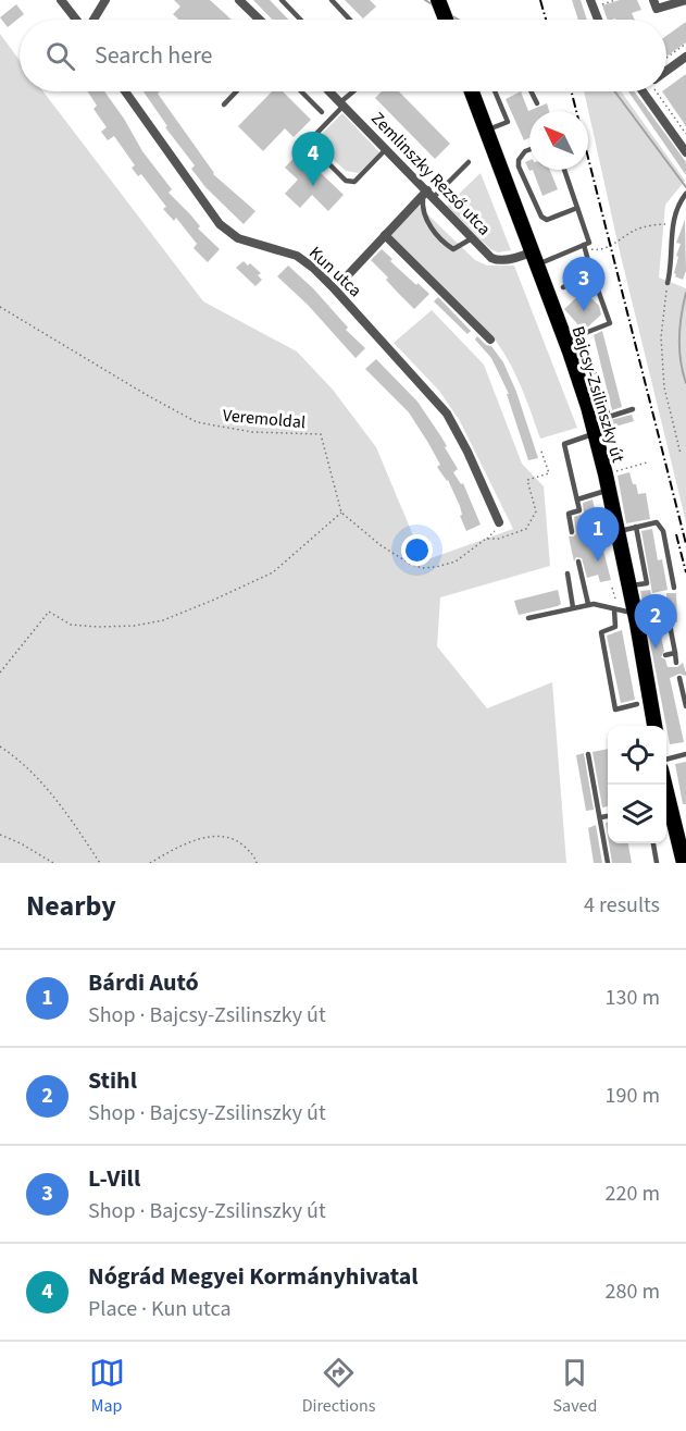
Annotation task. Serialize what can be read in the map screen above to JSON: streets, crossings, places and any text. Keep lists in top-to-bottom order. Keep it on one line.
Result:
{"streets":{"main road":["Bajcsy-Zsilinszky út"],"street":["Zemlinszky Rezső utca","Kun utca"],"path":["Veremoldal"]},"crossings":[["Zemlinszky Rezső utca","Kun utca"],["Zemlinszky Rezső utca","Bajcsy-Zsilinszky út"]],"north":"top left","page":{"search":"Search here","pins":["4","3","1","2"],"heading":["Nearby","4 results"],"list":[{"mark":"1","name":"Bárdi Autó","note":"Shop · Bajcsy-Zsilinszky út","value":"130 m"},{"mark":"2","name":"Stihl","note":"Shop · Bajcsy-Zsilinszky út","value":"190 m"},{"mark":"3","name":"L-Vill","note":"Shop · Bajcsy-Zsilinszky út","value":"220 m"},{"mark":"4","name":"Nógrád Megyei Kormányhivatal","note":"Place · Kun utca","value":"280 m"}],"nav":["Map","Directions","Saved"]}}
